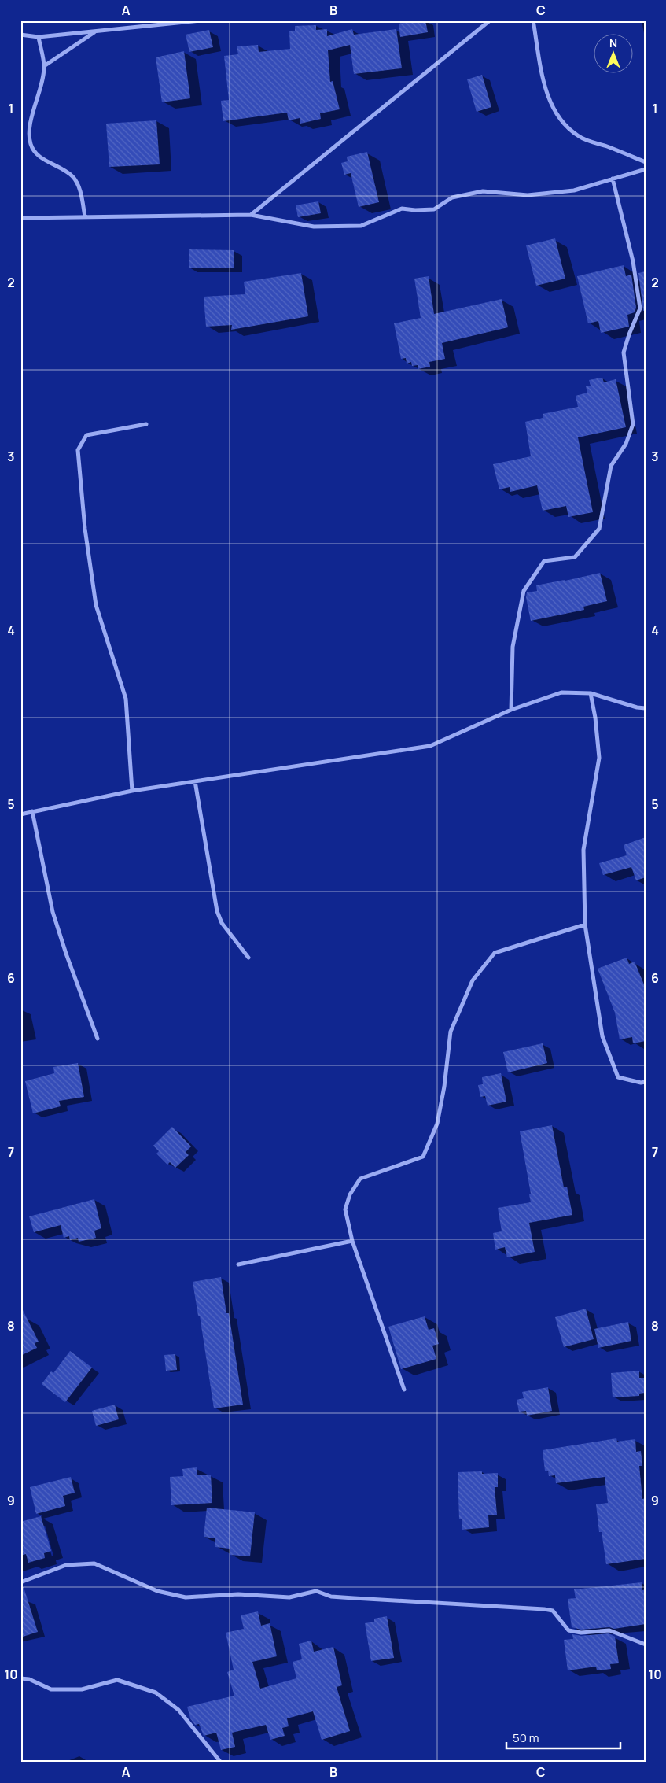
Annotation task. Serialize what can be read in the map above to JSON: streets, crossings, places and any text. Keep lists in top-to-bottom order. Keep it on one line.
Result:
{"scale_bar":"50 m","north":"top","grid":{"columns":["A","B","C"],"rows":["1","2","3","4","5","6","7","8","9","10"]}}
